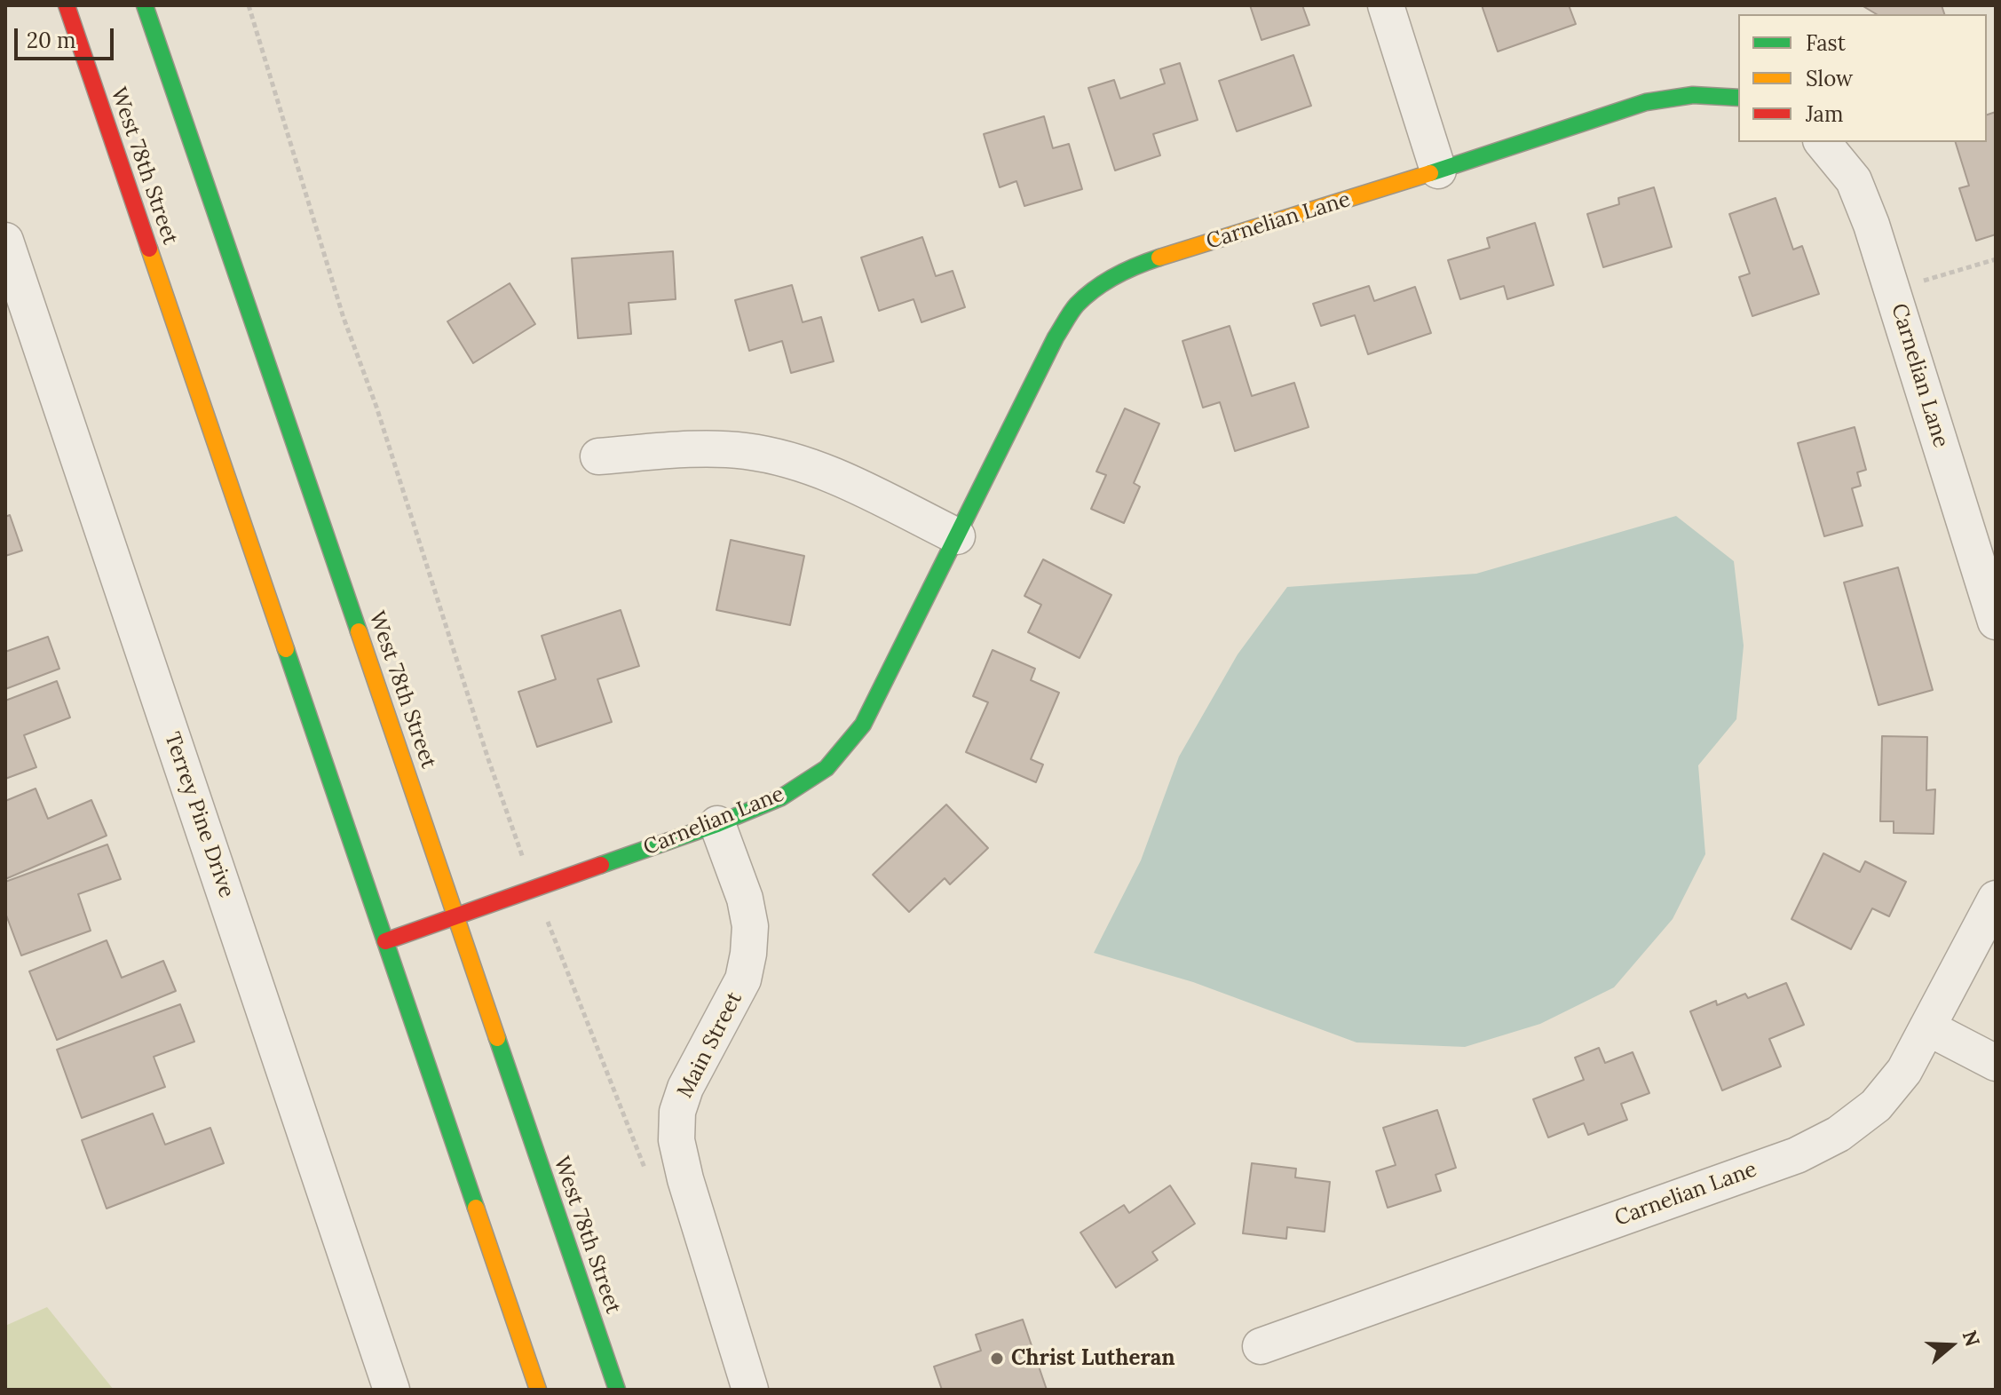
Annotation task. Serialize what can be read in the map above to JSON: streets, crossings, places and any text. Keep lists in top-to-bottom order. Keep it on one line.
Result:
{"streets":{"main road":["West 78th Street","Carnelian Lane"],"street":["Terrey Pine Drive","Main Street"]},"crossings":[["West 78th Street","Carnelian Lane"],["Carnelian Lane","Main Street"]],"places":["Christ Lutheran"],"legend":["Fast","Slow","Jam"],"scale_bar":"20 m","north":"right"}
